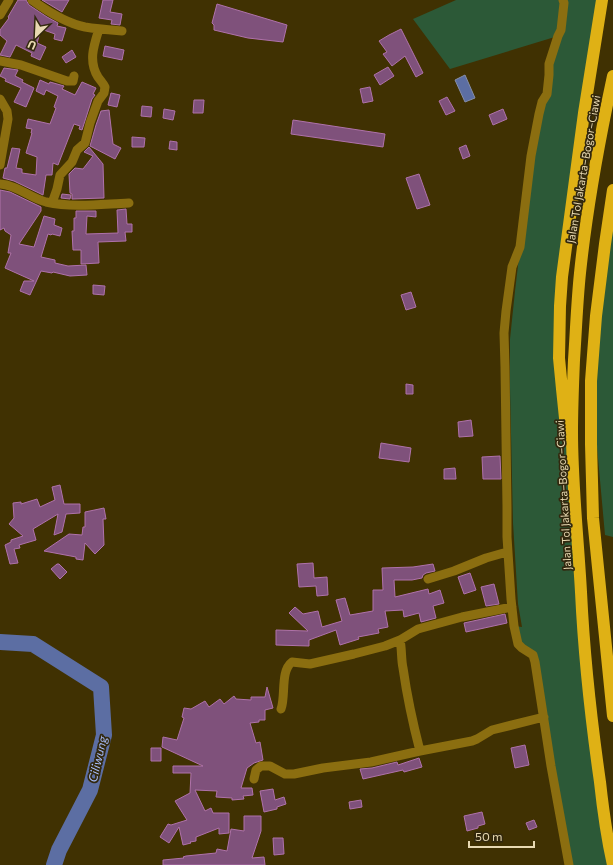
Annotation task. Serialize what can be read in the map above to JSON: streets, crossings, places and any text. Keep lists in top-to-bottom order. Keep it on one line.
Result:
{"streets":{"highway":["Jalan Tol Jakarta–Bogor–Ciawi"]},"water":["Ciliwung"],"scale_bar":"50 m","north":"bottom left"}
